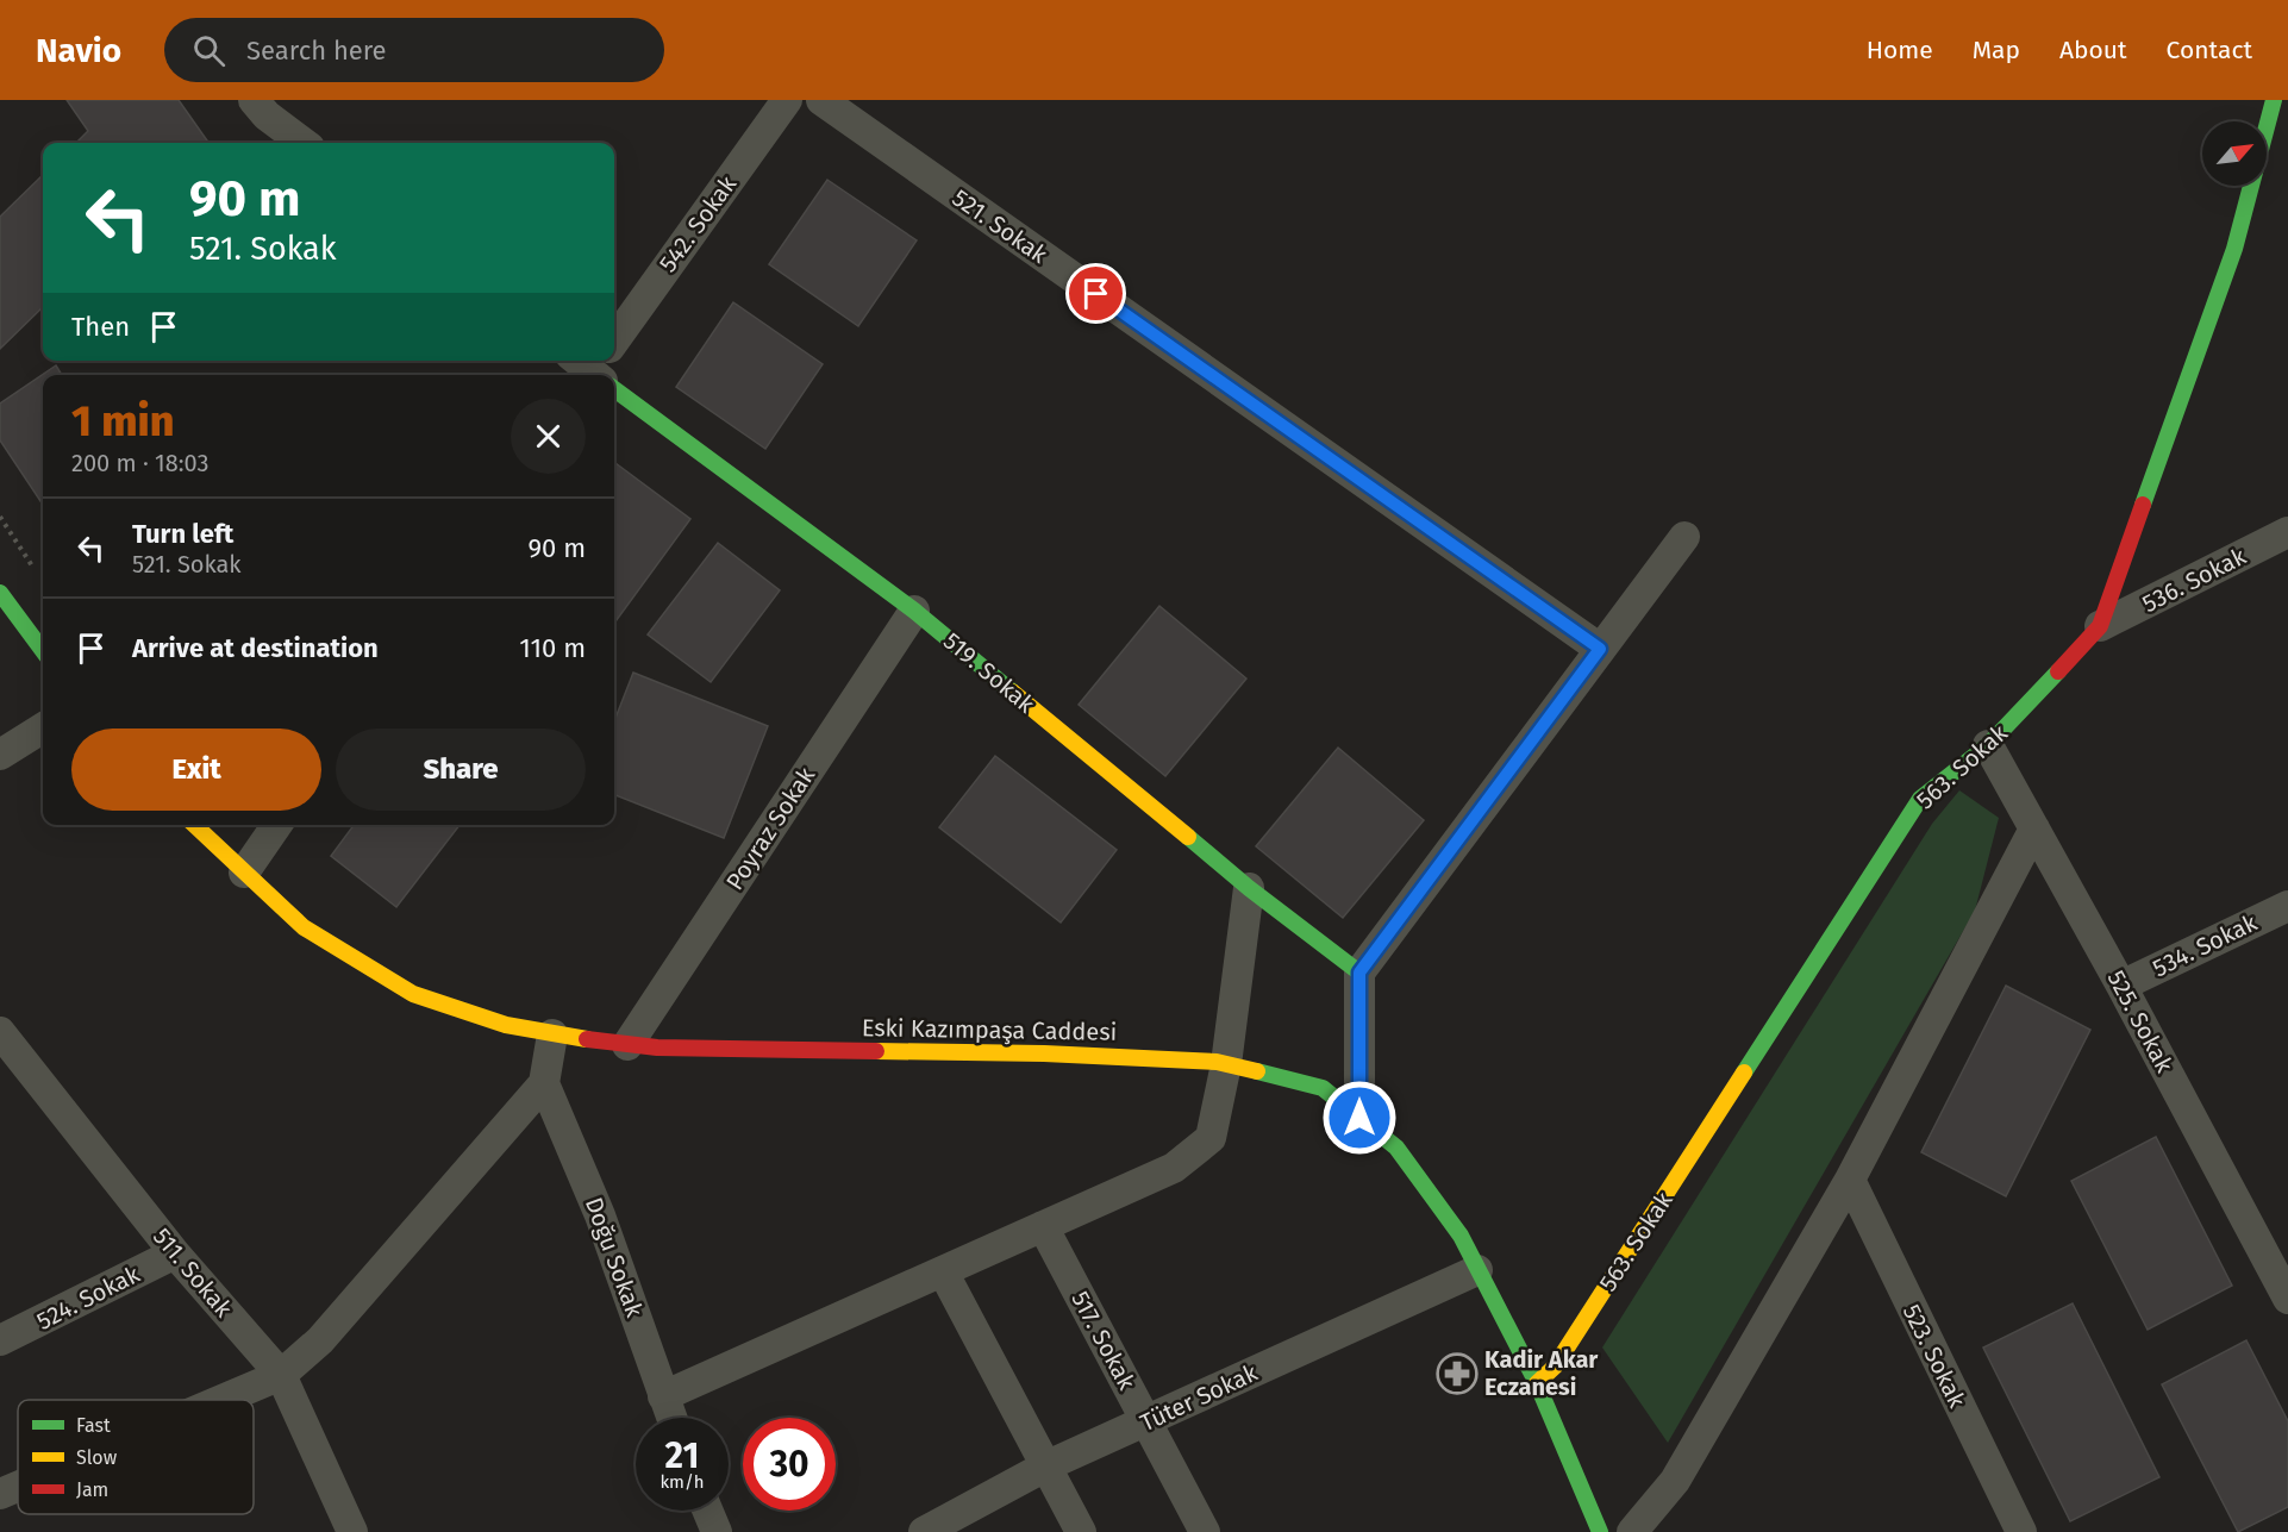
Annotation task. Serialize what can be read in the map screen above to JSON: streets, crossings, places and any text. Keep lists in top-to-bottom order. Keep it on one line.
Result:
{"streets":{"street":["542. Sokak","521. Sokak","536. Sokak","519. Sokak","563. Sokak","Poyraz Sokak","534. Sokak","525. Sokak","Eski Kazımpaşa Caddesi","Doğu Sokak","511. Sokak","524. Sokak","517. Sokak","523. Sokak","Tüter Sokak"]},"crossings":[["536. Sokak","563. Sokak"],["519. Sokak","Poyraz Sokak"],["563. Sokak","525. Sokak"],["563. Sokak","Eski Kazımpaşa Caddesi"],["Poyraz Sokak","Eski Kazımpaşa Caddesi"],["534. Sokak","525. Sokak"],["Eski Kazımpaşa Caddesi","Tüter Sokak"],["511. Sokak","524. Sokak"],["517. Sokak","Tüter Sokak"]],"places":{"pharmacy":["Kadir Akar Eczanesi"]},"legend":["Fast","Slow","Jam"],"north":"top right","page":{"header":"Navio","search":"Search here","nav":["Home","Map","About","Contact"],"turn":["90 m","521. Sokak"],"then":"Then","heading":["1 min","200 m · 18:03"],"list":[{"name":"Turn left","note":"521. Sokak","value":"90 m"},{"name":"Arrive at destination","value":"110 m"}],"buttons":["Exit","Share"],"speed":"21 km/h","limit":"30"}}
